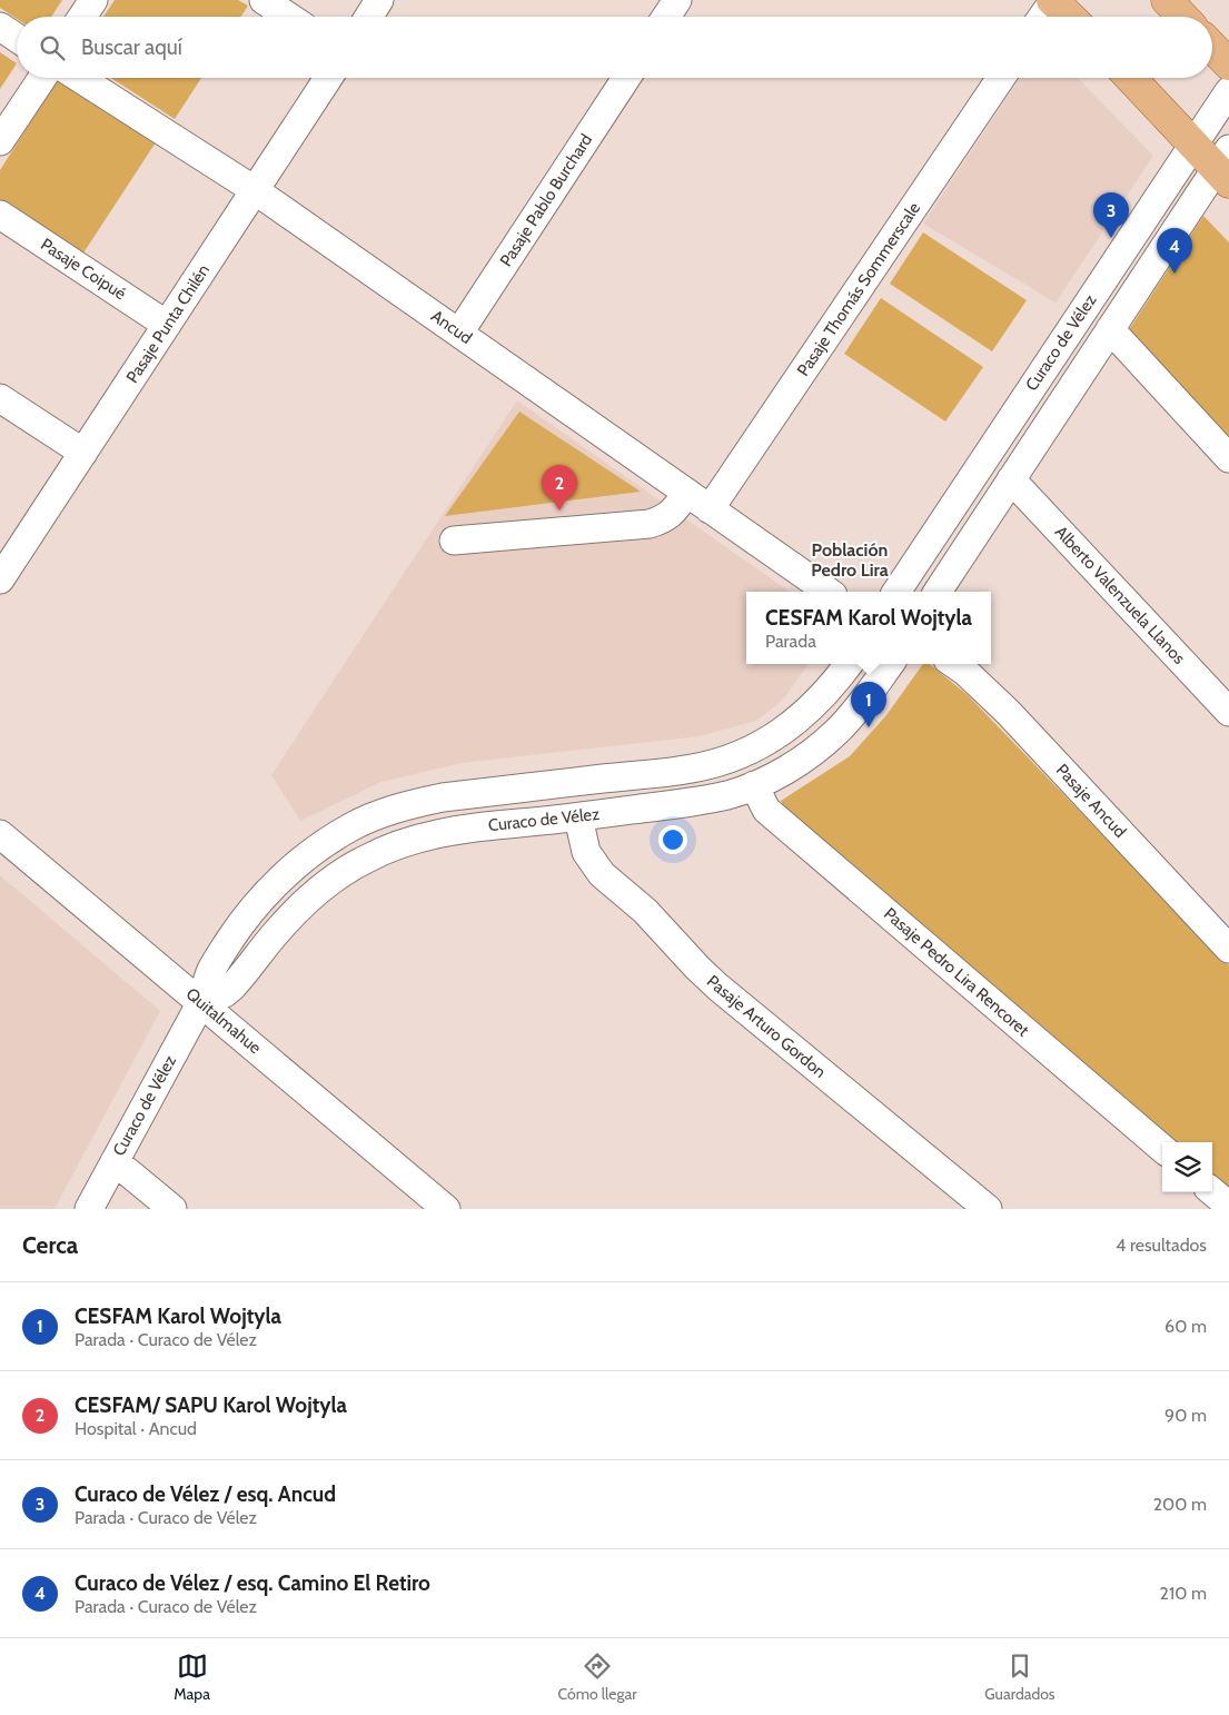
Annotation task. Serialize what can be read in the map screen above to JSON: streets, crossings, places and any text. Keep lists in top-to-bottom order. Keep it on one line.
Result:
{"streets":{"street":["Pasaje Pablo Burchard","Pasaje Coipué","Pasaje Thomás Sommerscale","Pasaje Punta Chilén","Ancud","Curaco de Vélez","Alberto Valenzuela Llanos","Pasaje Ancud","Pasaje Pedro Lira Rencoret","Quitalmahue","Pasaje Arturo Gordon"]},"crossings":[["Pasaje Pablo Burchard","Ancud"],["Pasaje Coipué","Pasaje Punta Chilén"],["Pasaje Thomás Sommerscale","Ancud"],["Pasaje Punta Chilén","Ancud"],["Curaco de Vélez","Alberto Valenzuela Llanos"],["Curaco de Vélez","Pasaje Pedro Lira Rencoret"],["Curaco de Vélez","Quitalmahue"],["Curaco de Vélez","Pasaje Arturo Gordon"]],"districts":["Población Pedro Lira"],"page":{"search":"Buscar aquí","pins":["3","4","2","1"],"popup":["CESFAM Karol Wojtyla","Parada"],"heading":["Cerca","4 resultados"],"list":[{"mark":"1","name":"CESFAM Karol Wojtyla","note":"Parada · Curaco de Vélez","value":"60 m"},{"mark":"2","name":"CESFAM/ SAPU Karol Wojtyla","note":"Hospital · Ancud","value":"90 m"},{"mark":"3","name":"Curaco de Vélez / esq. Ancud","note":"Parada · Curaco de Vélez","value":"200 m"},{"mark":"4","name":"Curaco de Vélez / esq. Camino El Retiro","note":"Parada · Curaco de Vélez","value":"210 m"}],"nav":["Mapa","Cómo llegar","Guardados"]}}
